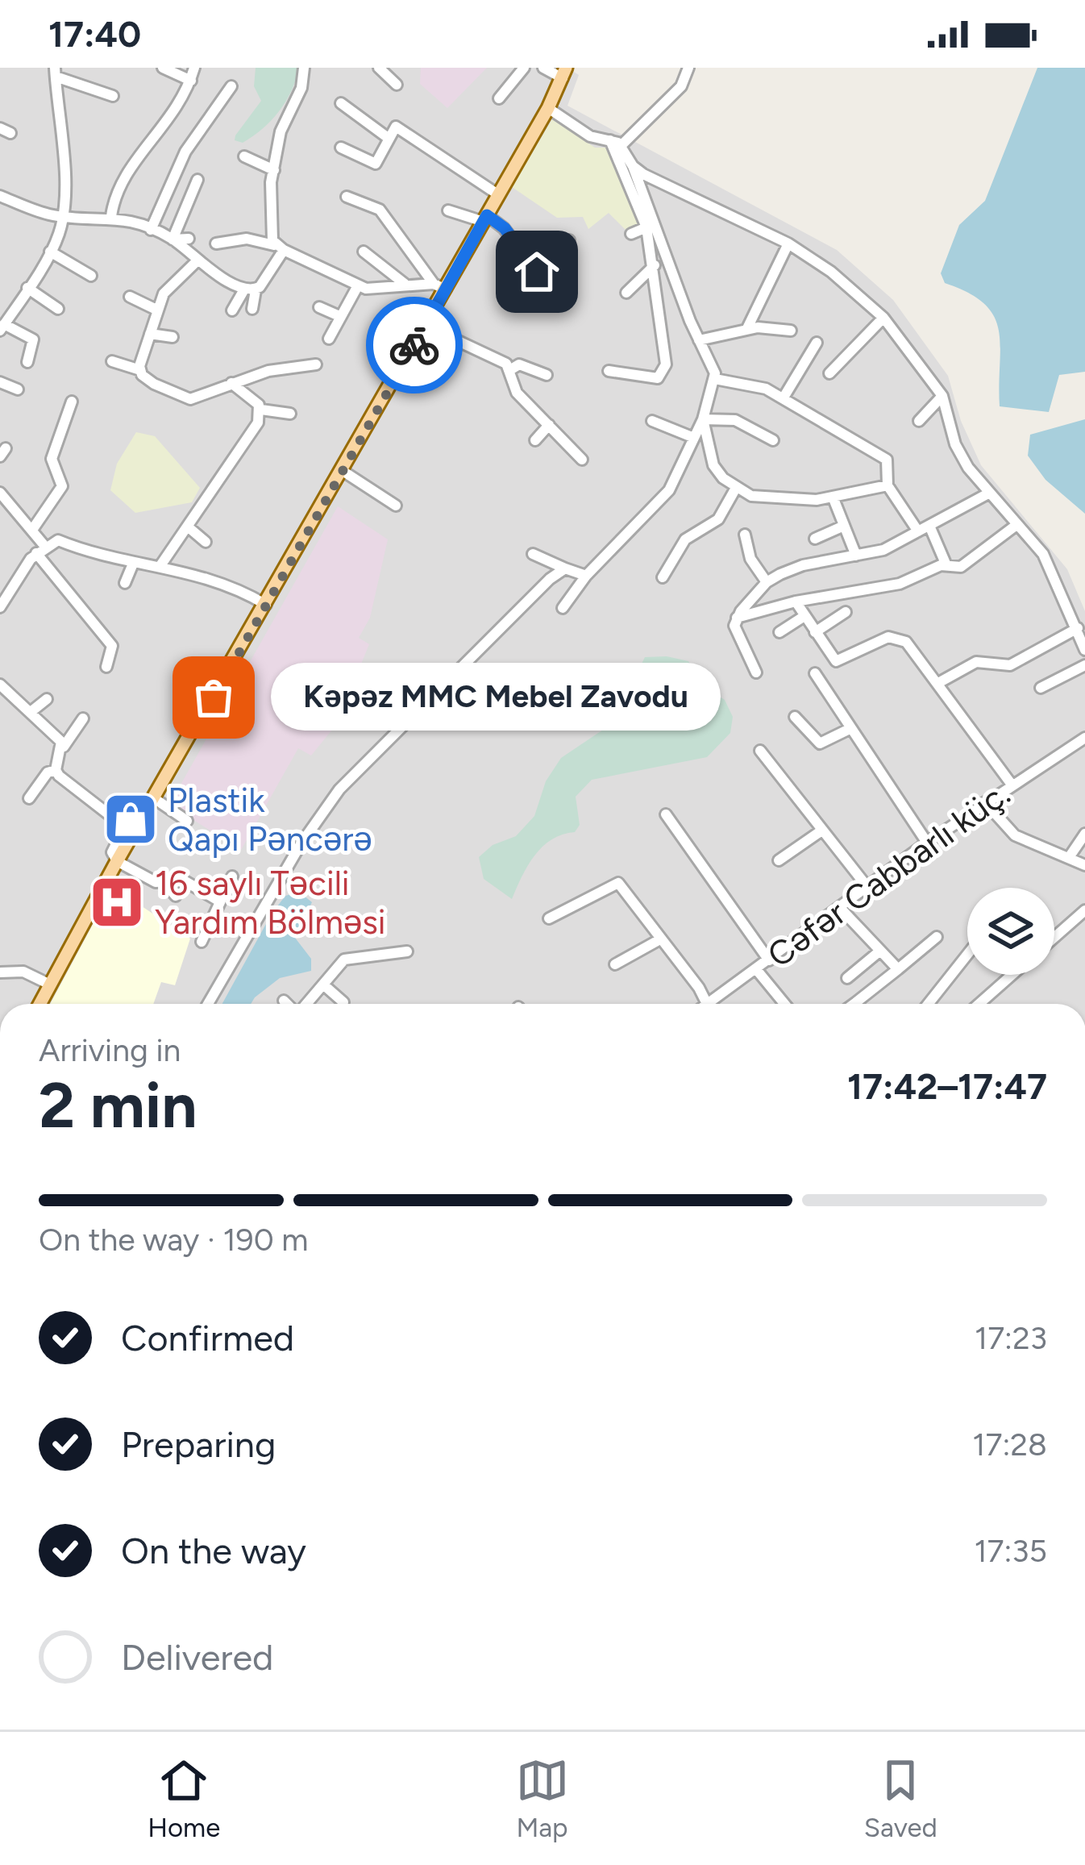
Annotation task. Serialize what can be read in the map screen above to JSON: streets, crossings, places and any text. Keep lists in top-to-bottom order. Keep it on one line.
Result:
{"streets":{"street":["Cəfər Cabbarlı küç."]},"places":{"other":["Kəpəz MMC Mebel Zavodu"],"shop":["Plastik Qapı Pəncərə"],"hospital":["16 saylı Təcili Yardım Bölməsi"]},"page":{"status":"17:40","bubble":"Kəpəz MMC Mebel Zavodu","heading":["2 min","Arriving in","17:42–17:47"],"bar":"On the way · 190 m","list":[["Confirmed","17:23"],["Preparing","17:28"],["On the way","17:35"],"Delivered"],"tabs":["Home","Map","Saved"]}}
